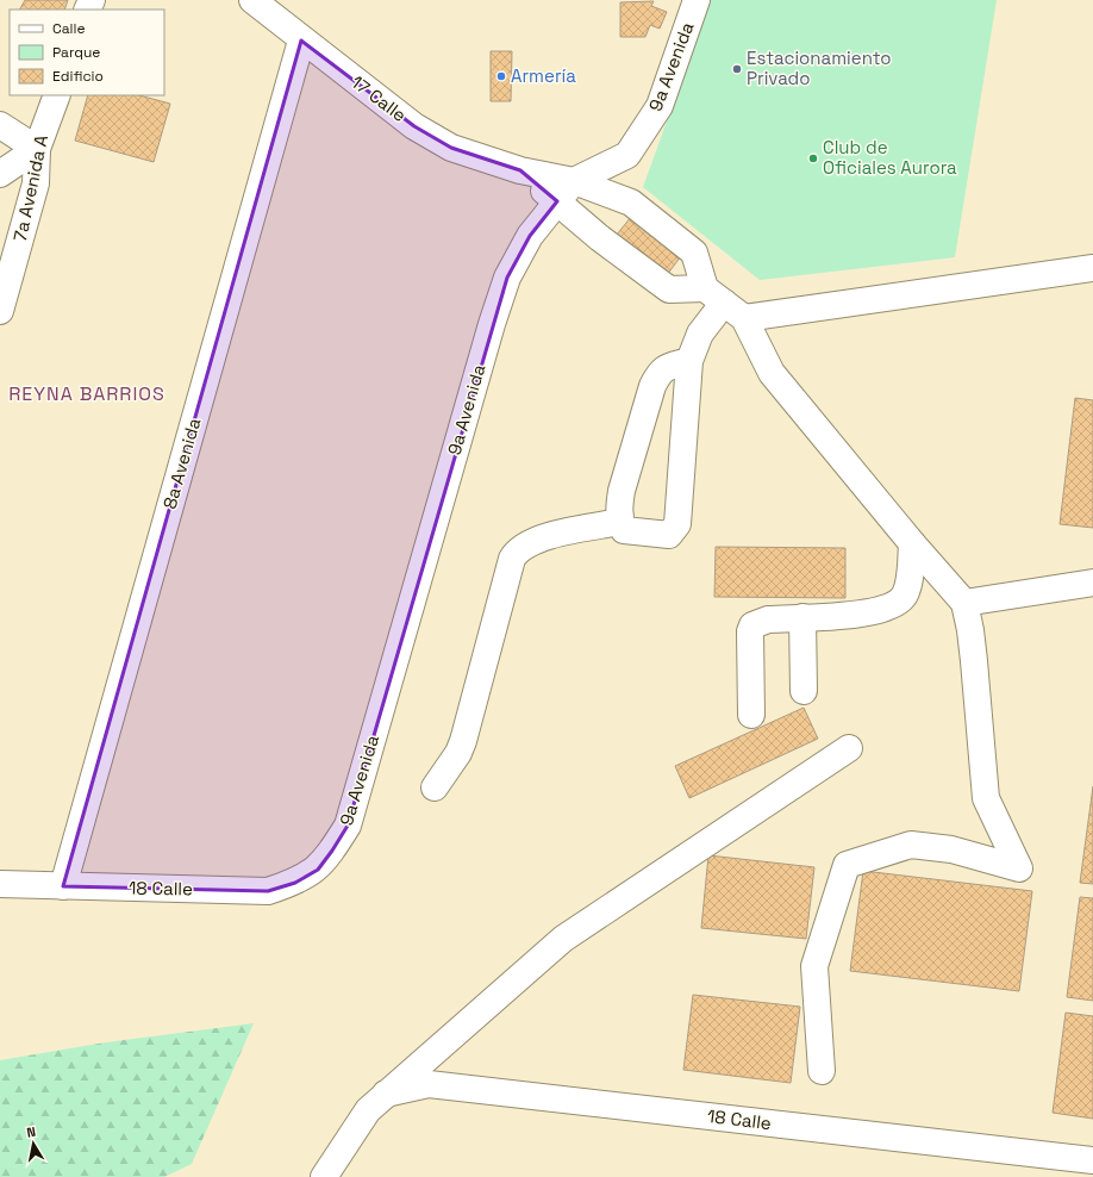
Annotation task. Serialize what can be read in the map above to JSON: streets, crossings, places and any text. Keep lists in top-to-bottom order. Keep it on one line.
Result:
{"streets":{"street":["9a Avenida","17 Calle","7a Avenida A","8a Avenida","18 Calle"]},"crossings":[["9a Avenida","17 Calle"],["9a Avenida","18 Calle"],["17 Calle","8a Avenida"],["8a Avenida","18 Calle"]],"districts":["REYNA BARRIOS"],"places":["Estacionamiento Privado","Armería","Club de Oficiales Aurora"],"legend":["Calle","Parque","Edificio"],"north":"top"}
